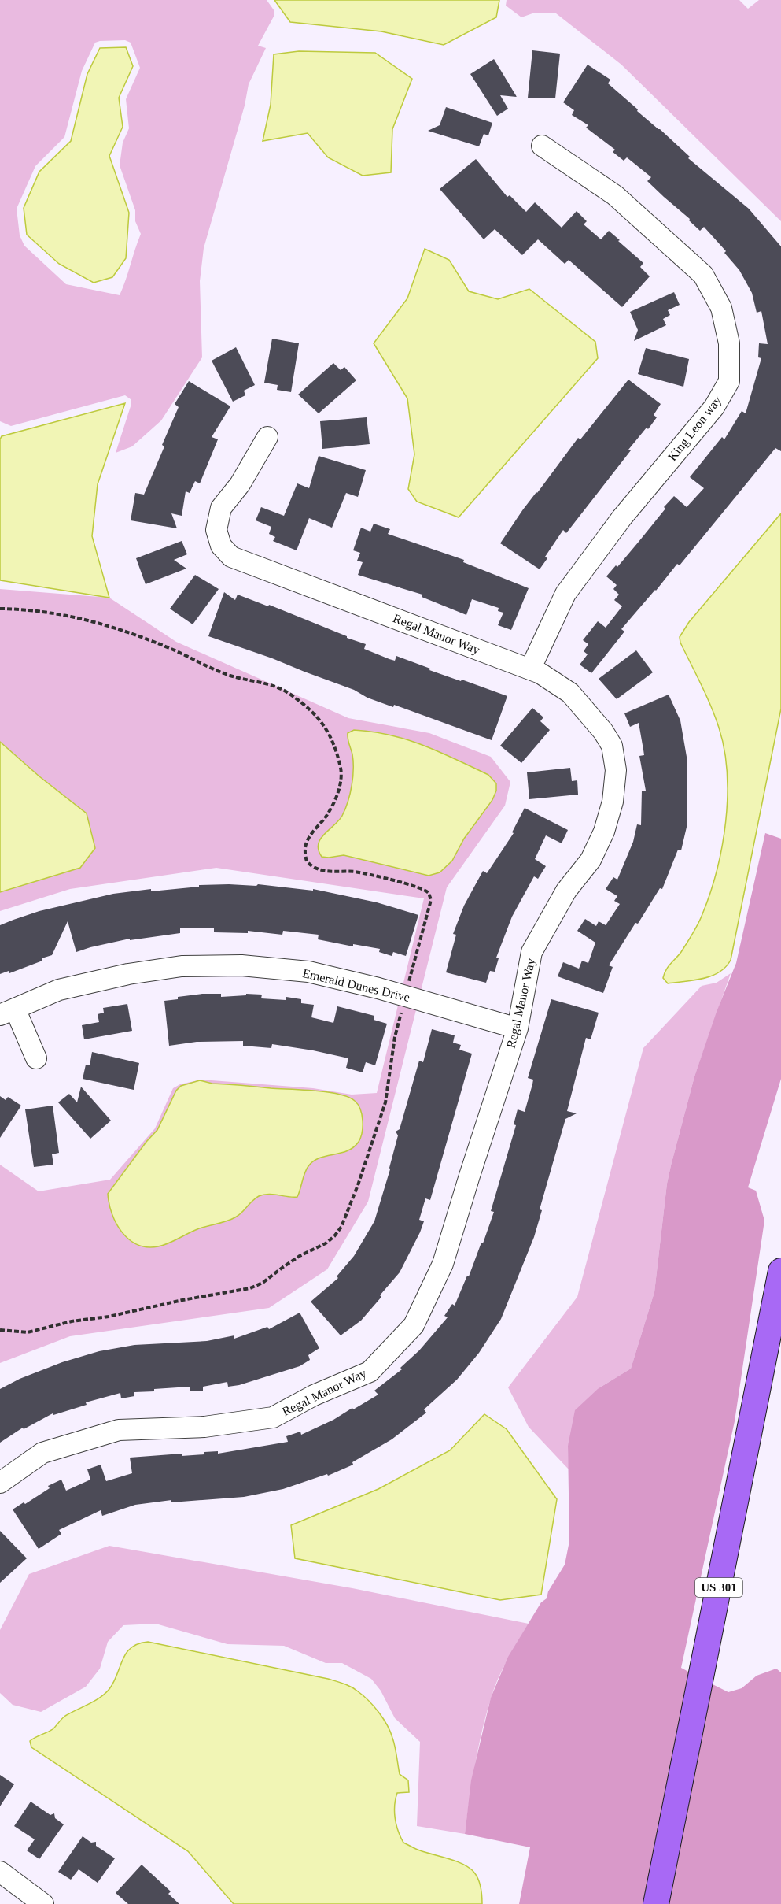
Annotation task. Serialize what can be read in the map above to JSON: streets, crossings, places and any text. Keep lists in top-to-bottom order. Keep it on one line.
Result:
{"streets":{"main road":["US 301"],"street":["King Leon way","Regal Manor Way","Emerald Dunes Drive"]},"crossings":[["King Leon way","Regal Manor Way"],["Regal Manor Way","Emerald Dunes Drive"]]}
